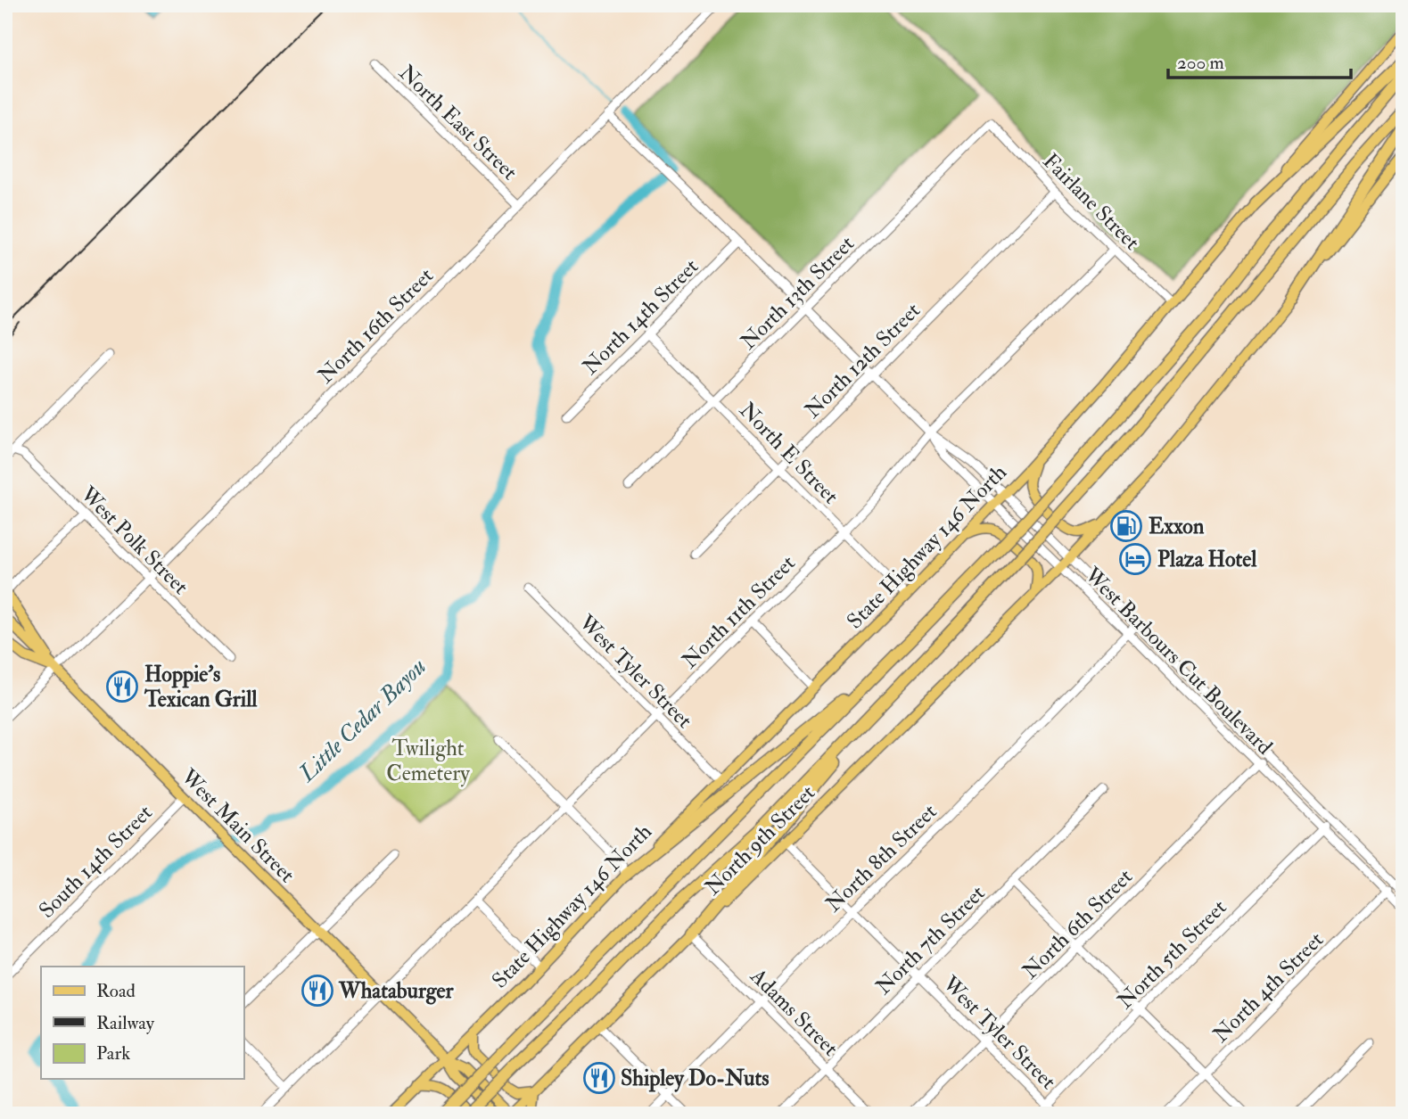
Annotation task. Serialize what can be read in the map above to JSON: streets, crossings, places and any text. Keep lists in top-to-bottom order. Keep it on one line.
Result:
{"streets":{"main road":["State Highway 146 North","West Main Street","North 9th Street"],"street":["North East Street","Fairlane Street","North 13th Street","North 14th Street","North 16th Street","North 12th Street","North E Street","West Polk Street","North 11th Street","West Barbours Cut Boulevard","West Tyler Street","North 8th Street","South 14th Street","North 6th Street","North 7th Street","North 5th Street","North 4th Street","Adams Street"]},"crossings":[["North East Street","North 16th Street"],["Fairlane Street","North 13th Street"],["Fairlane Street","North 12th Street"],["Fairlane Street","State Highway 146 North"],["Fairlane Street","North 11th Street"],["North 13th Street","North E Street"],["North 13th Street","West Barbours Cut Boulevard"],["North 14th Street","North E Street"],["North 14th Street","West Barbours Cut Boulevard"],["North 16th Street","West Polk Street"],["North 16th Street","West Barbours Cut Boulevard"],["North 16th Street","West Main Street"],["North 12th Street","North E Street"],["North 12th Street","West Barbours Cut Boulevard"],["North E Street","State Highway 146 North"],["North E Street","North 11th Street"],["State Highway 146 North","West Barbours Cut Boulevard"],["State Highway 146 North","West Tyler Street"],["State Highway 146 North","West Main Street"],["North 11th Street","West Barbours Cut Boulevard"],["North 11th Street","West Tyler Street"],["North 11th Street","West Main Street"],["West Barbours Cut Boulevard","North 8th Street"],["West Barbours Cut Boulevard","North 6th Street"],["West Barbours Cut Boulevard","North 5th Street"],["West Barbours Cut Boulevard","North 4th Street"],["West Tyler Street","North 9th Street"],["West Tyler Street","North 8th Street"],["West Tyler Street","North 6th Street"],["West Tyler Street","North 7th Street"],["West Tyler Street","North 5th Street"],["West Main Street","North 9th Street"],["West Main Street","South 14th Street"],["North 9th Street","Adams Street"],["North 8th Street","Adams Street"],["North 7th Street","Adams Street"]],"water":["Little Cedar Bayou"],"parks":["Twilight Cemetery"],"places":{"fuel station":["Exxon"],"hotel":["Plaza Hotel"],"restaurant":["Hoppie's Texican Grill","Whataburger","Shipley Do-Nuts"]},"legend":["Road","Railway","Park"],"scale_bar":"200 m"}
